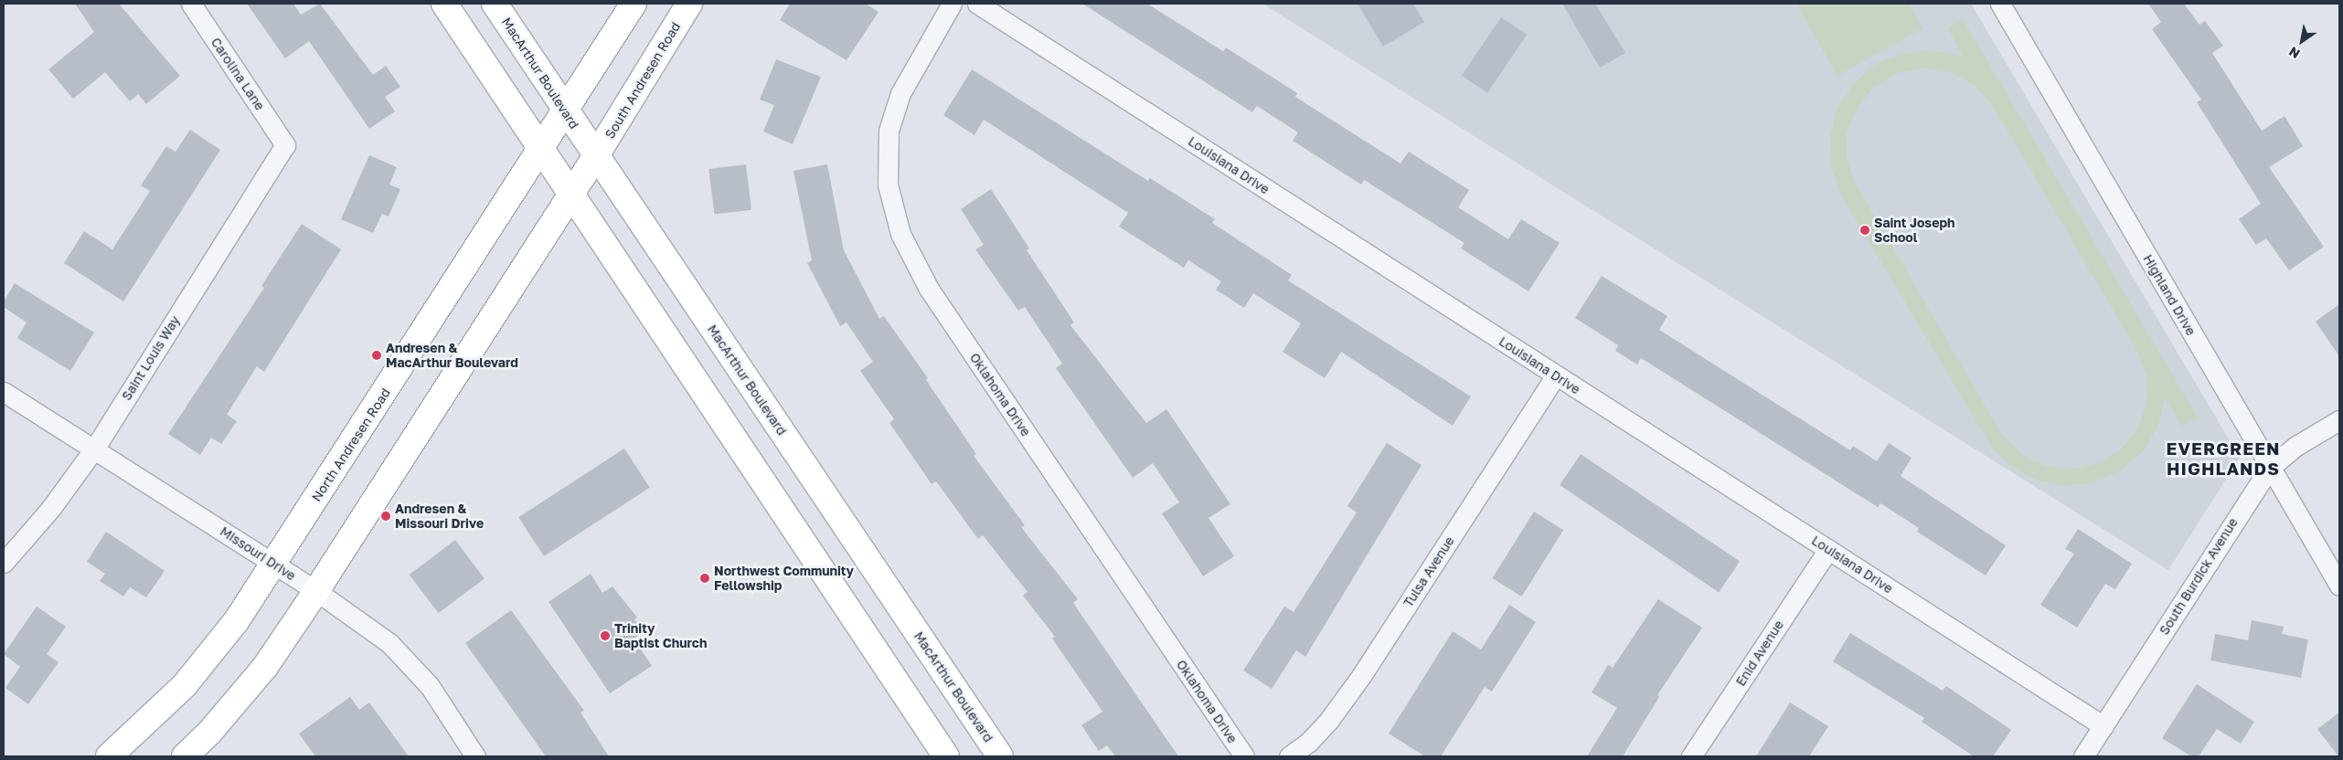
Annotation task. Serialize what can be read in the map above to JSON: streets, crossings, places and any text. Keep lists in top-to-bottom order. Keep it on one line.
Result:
{"streets":{"street":["MacArthur Boulevard","Carolina Lane","South Andresen Road","Louisiana Drive","Highland Drive","Saint Louis Way","Oklahoma Drive","North Andresen Road","Missouri Drive","Tulsa Avenue","South Burdick Avenue","Enid Avenue"]},"crossings":[["MacArthur Boulevard","South Andresen Road"],["MacArthur Boulevard","North Andresen Road"],["Carolina Lane","Saint Louis Way"],["Louisiana Drive","Tulsa Avenue"],["Louisiana Drive","South Burdick Avenue"],["Louisiana Drive","Enid Avenue"],["Highland Drive","South Burdick Avenue"],["Saint Louis Way","Missouri Drive"],["North Andresen Road","Missouri Drive"]],"districts":["EVERGREEN HIGHLANDS"],"places":["Saint Joseph School","Andresen & MacArthur Boulevard","Andresen & Missouri Drive","Northwest Community Fellowship","Trinity Baptist Church"],"north":"bottom left"}
